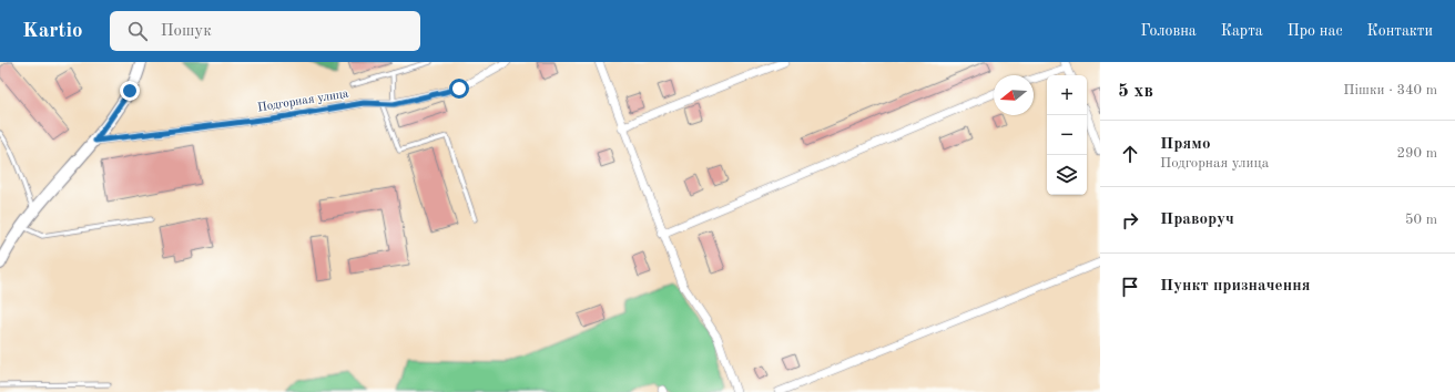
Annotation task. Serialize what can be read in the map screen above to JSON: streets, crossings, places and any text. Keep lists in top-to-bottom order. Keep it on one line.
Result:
{"streets":{"street":["Подгорная улица"]},"north":"left","page":{"header":"Kartio","search":"Пошук","nav":["Головна","Карта","Про нас","Контакти"],"heading":["5 хв","Пішки · 340 m"],"map_buttons":["+","−"],"list":[["Прямо","Подгорная улица","290 m"],["Праворуч","50 m"],"Пункт призначення"]}}
